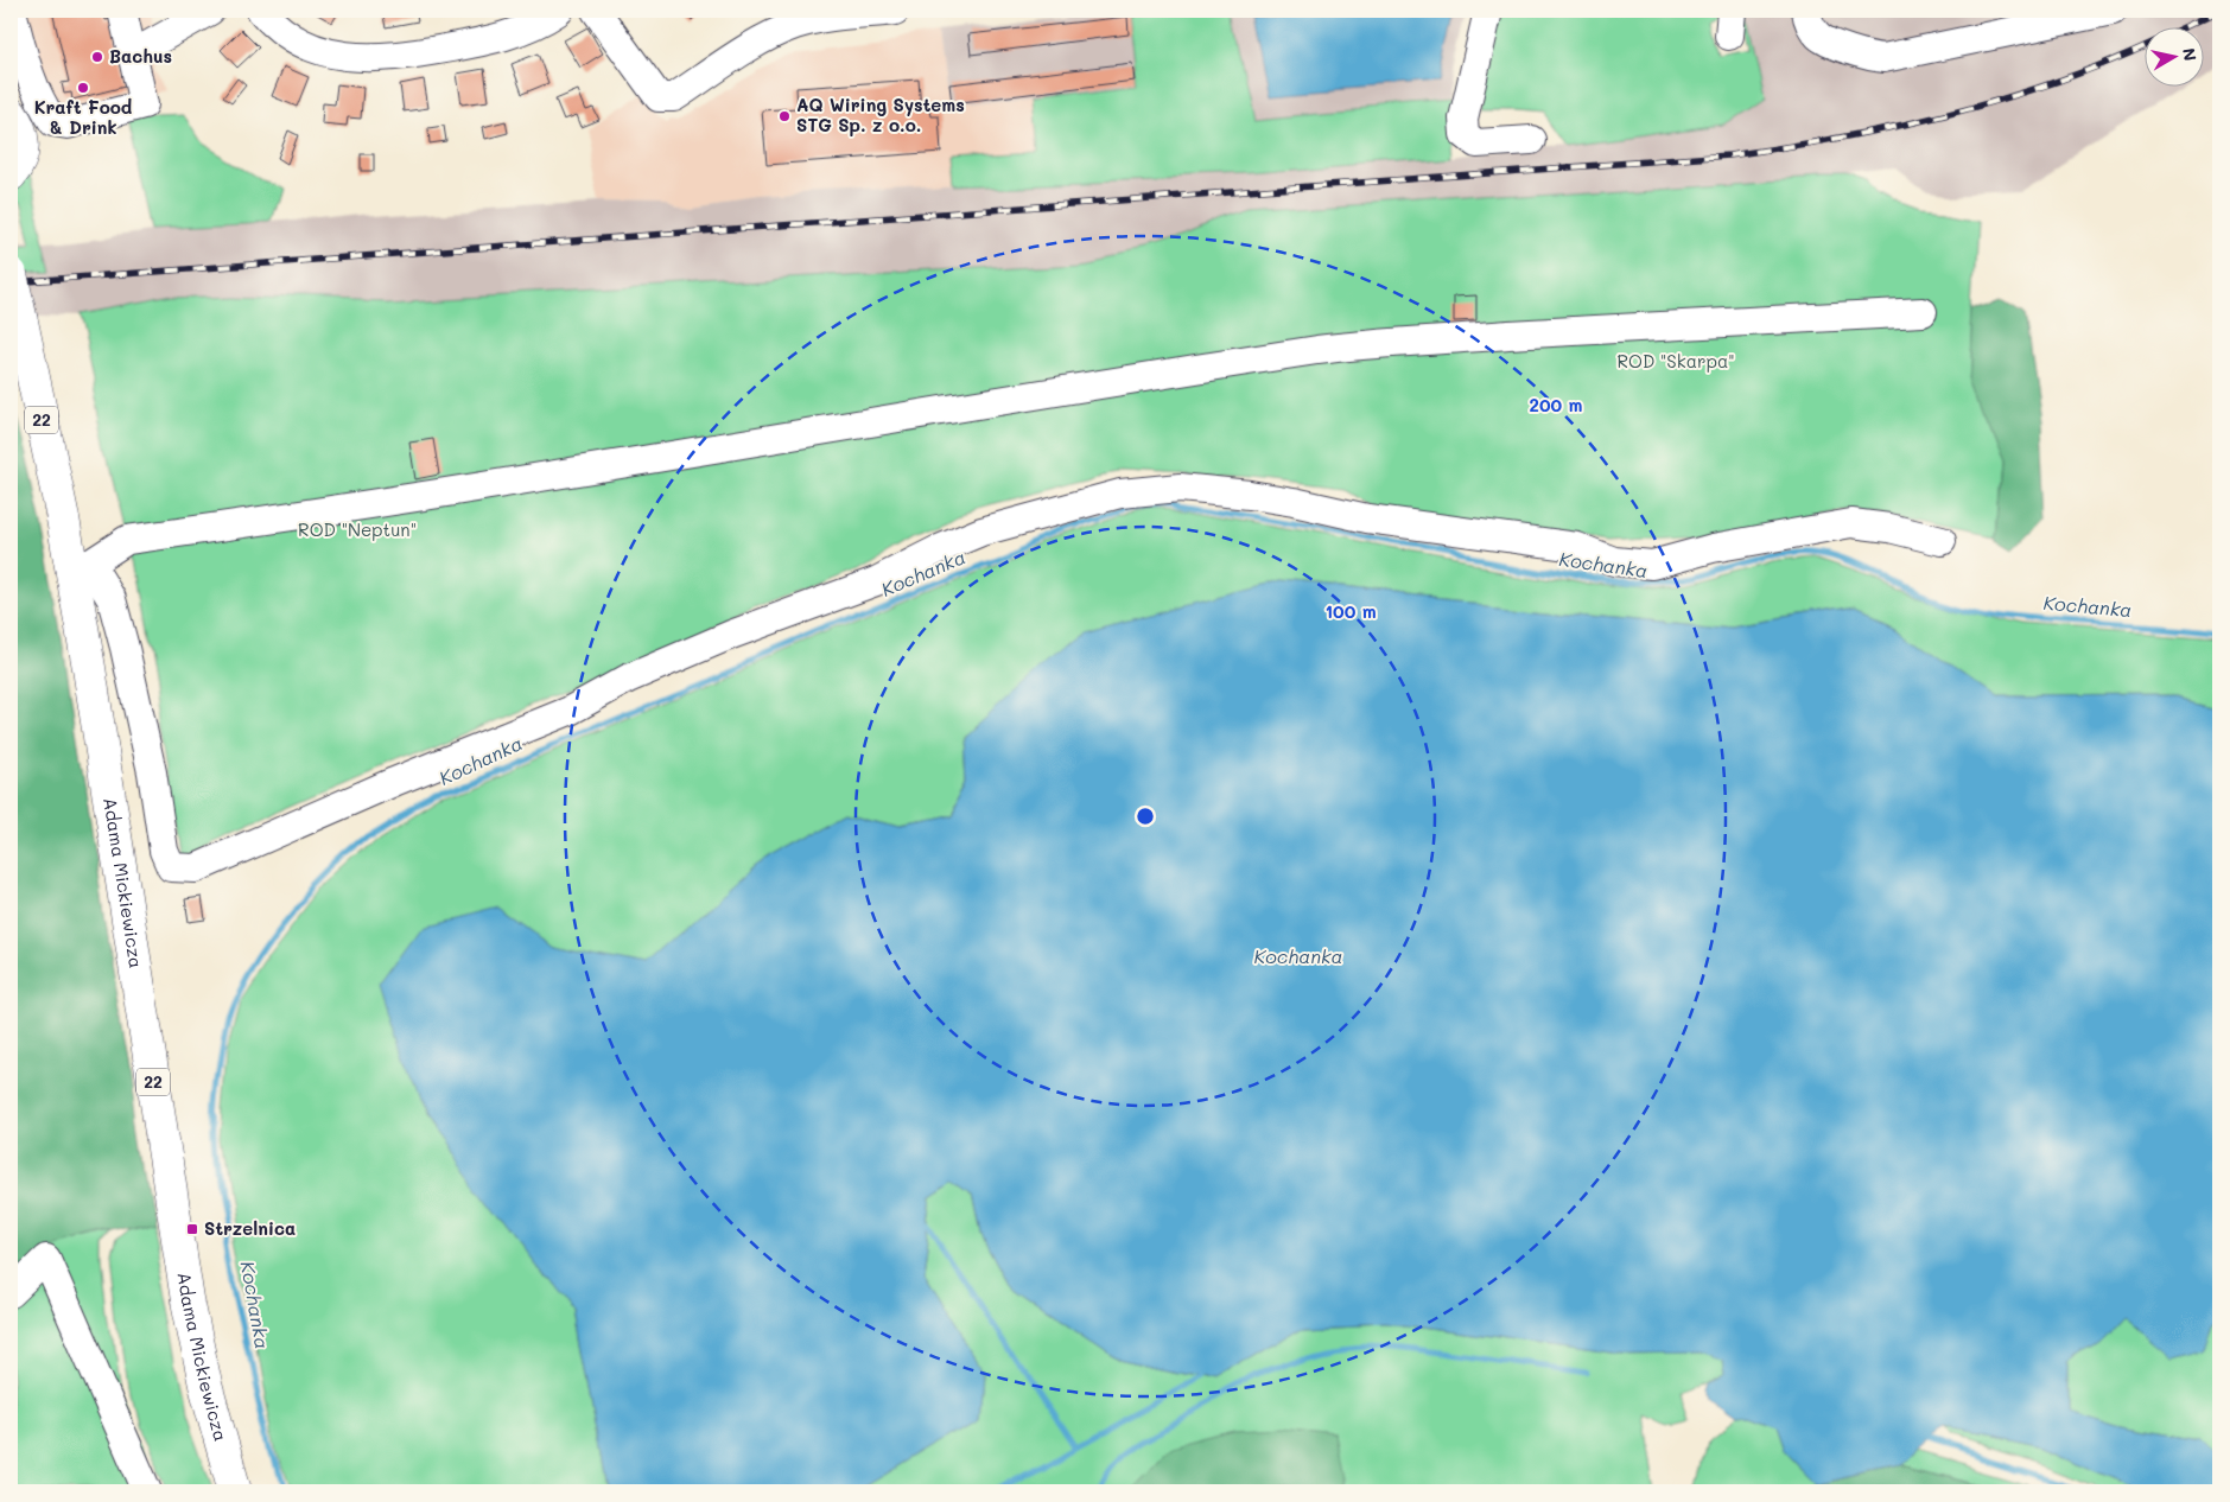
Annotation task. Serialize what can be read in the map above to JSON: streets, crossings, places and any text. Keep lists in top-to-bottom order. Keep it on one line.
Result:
{"streets":{"main road":["22","Adama Mickiewicza"]},"water":["Kochanka"],"parks":["ROD \"Skarpa\"","ROD \"Neptun\""],"places":{"other":["Bachus","Kraft Food & Drink","AQ Wiring Systems STG Sp. z o.o."],"transit":["Strzelnica"]},"north":"right","rings":["200 m","100 m"]}
